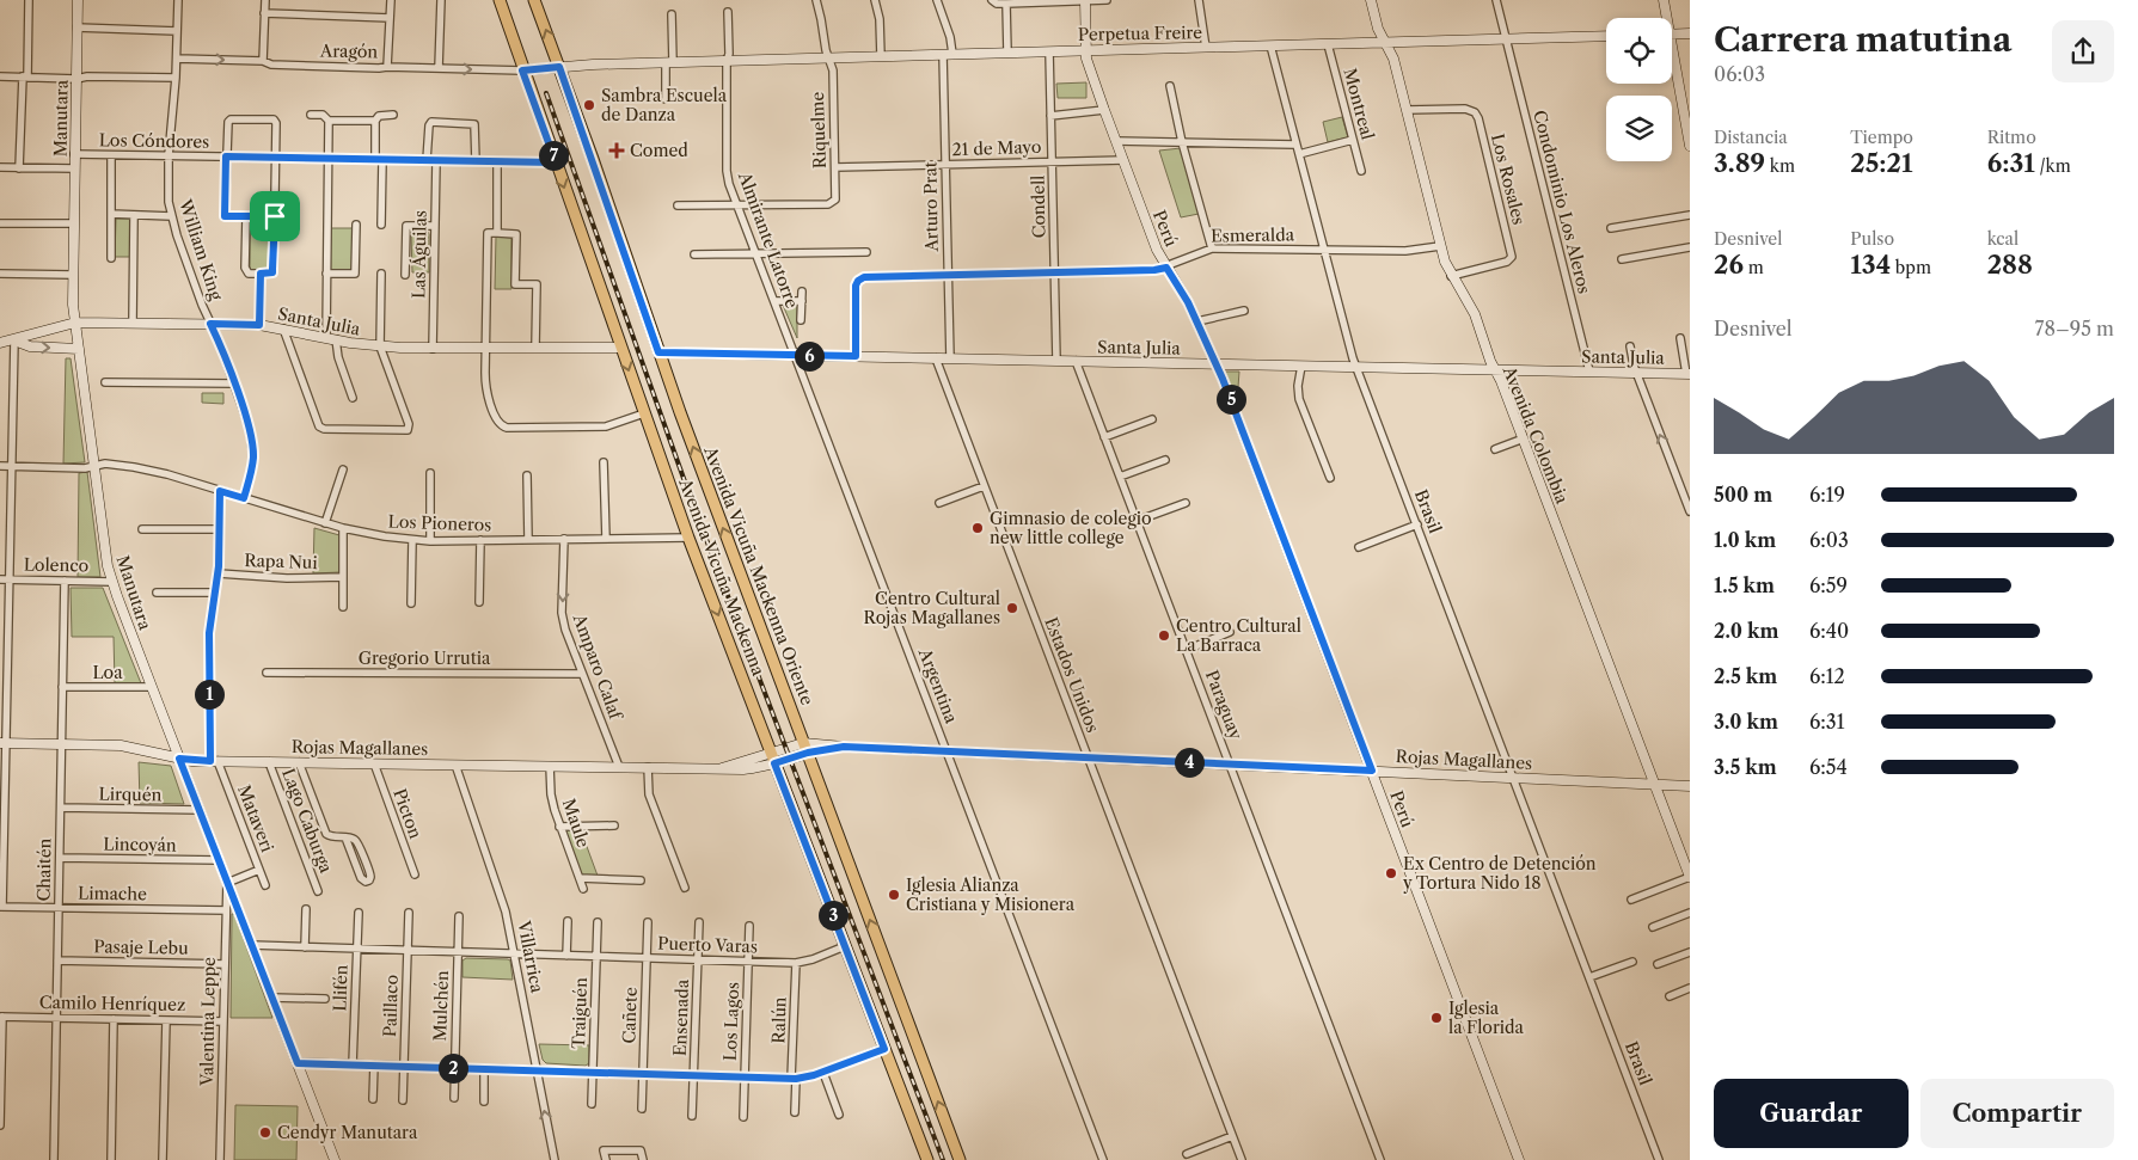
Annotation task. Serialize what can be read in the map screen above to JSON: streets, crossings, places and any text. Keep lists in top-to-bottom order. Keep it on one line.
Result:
{"streets":{"main road":["Avenida Vicuña Mackenna Oriente","Avenida Vicuña Mackenna"],"street":["Perpetua Freire","Aragón","Montreal","Manutara","Riquelme","Los Cóndores","21 de Mayo","Los Rosales","Condominio Los Aleros","Arturo Prat","Condell","Perú","Esmeralda","Almirante Latorre","William King","Las Águilas","Santa Julia","Avenida Colombia","Brasil","Los Pioneros","Rapa Nui","Lolenco","Gregorio Urrutia","Amparo Calaf","Loa","Estados Unidos","Argentina","Paraguay","Rojas Magallanes","Lirquén","Picton","Mataveri","Lago Caburga","Maule","Lincoyán","Chaitén","Limache","Puerto Varas","Pasaje Lebu","Villarrica","Llifén","Camilo Henríquez","Paillaco","Mulchén","Traiguén","Cañete","Ensenada","Ralún","Valentina Leppe","Los Lagos"]},"crossings":[["Perpetua Freire","Aragón"],["Perpetua Freire","Montreal"],["Perpetua Freire","Riquelme"],["Perpetua Freire","Condominio Los Aleros"],["Perpetua Freire","Arturo Prat"],["Perpetua Freire","Condell"],["Perpetua Freire","Perú"],["Perpetua Freire","Almirante Latorre"],["Perpetua Freire","Avenida Colombia"],["Perpetua Freire","Brasil"],["Perpetua Freire","Avenida Vicuña Mackenna Oriente"],["Perpetua Freire","Avenida Vicuña Mackenna"],["Aragón","William King"],["Aragón","Avenida Vicuña Mackenna"],["Manutara","Los Cóndores"],["Manutara","Santa Julia"],["Manutara","Los Pioneros"],["Manutara","Lolenco"],["Manutara","Loa"],["Manutara","Rojas Magallanes"],["Manutara","Lirquén"],["Manutara","Lincoyán"],["Manutara","Puerto Varas"],["Manutara","Valentina Leppe"],["Riquelme","21 de Mayo"],["Riquelme","Almirante Latorre"],["Los Cóndores","William King"],["Los Cóndores","Las Águilas"],["Los Cóndores","Avenida Vicuña Mackenna"],["21 de Mayo","Arturo Prat"],["21 de Mayo","Condell"],["21 de Mayo","Perú"],["Los Rosales","Avenida Colombia"],["Condominio Los Aleros","Santa Julia"],["Arturo Prat","Esmeralda"],["Arturo Prat","Santa Julia"],["Condell","Esmeralda"],["Condell","Santa Julia"],["Perú","Esmeralda"],["Perú","Santa Julia"],["Perú","Rojas Magallanes"],["Esmeralda","Santa Julia"],["Esmeralda","Avenida Colombia"],["Esmeralda","Brasil"],["Almirante Latorre","Santa Julia"],["Almirante Latorre","Argentina"],["William King","Santa Julia"],["William King","Los Pioneros"],["Las Águilas","Santa Julia"],["Santa Julia","Avenida Colombia"],["Santa Julia","Brasil"],["Santa Julia","Avenida Vicuña Mackenna Oriente"],["Santa Julia","Avenida Vicuña Mackenna"],["Santa Julia","Estados Unidos"],["Santa Julia","Argentina"],["Santa Julia","Paraguay"],["Avenida Colombia","Rojas Magallanes"],["Brasil","Rojas Magallanes"],["Los Pioneros","Avenida Vicuña Mackenna"],["Los Pioneros","Amparo Calaf"],["Lolenco","Chaitén"],["Avenida Vicuña Mackenna Oriente","Rojas Magallanes"],["Avenida Vicuña Mackenna","Rojas Magallanes"],["Avenida Vicuña Mackenna","Puerto Varas"],["Gregorio Urrutia","Amparo Calaf"],["Amparo Calaf","Rojas Magallanes"],["Loa","Chaitén"],["Estados Unidos","Rojas Magallanes"],["Argentina","Rojas Magallanes"],["Paraguay","Rojas Magallanes"],["Rojas Magallanes","Picton"],["Rojas Magallanes","Mataveri"],["Rojas Magallanes","Lago Caburga"],["Rojas Magallanes","Maule"],["Rojas Magallanes","Chaitén"],["Rojas Magallanes","Villarrica"],["Lirquén","Chaitén"],["Lincoyán","Chaitén"],["Chaitén","Limache"],["Chaitén","Pasaje Lebu"],["Chaitén","Camilo Henríquez"],["Limache","Valentina Leppe"],["Puerto Varas","Villarrica"],["Puerto Varas","Llifén"],["Puerto Varas","Paillaco"],["Puerto Varas","Mulchén"],["Puerto Varas","Traiguén"],["Puerto Varas","Cañete"],["Puerto Varas","Ensenada"],["Puerto Varas","Ralún"],["Puerto Varas","Los Lagos"],["Pasaje Lebu","Valentina Leppe"],["Camilo Henríquez","Valentina Leppe"]],"one_way":["Aragón","Avenida Vicuña Mackenna Oriente","Avenida Vicuña Mackenna","Amparo Calaf"],"places":{"other":["Sambra Escuela de Danza","Gimnasio de colegio new little college","Centro Cultural Rojas Magallanes","Centro Cultural La Barraca","Ex Centro de Detención y Tortura Nido 18","Iglesia Alianza Cristiana y Misionera","Iglesia la Florida","Cendyr Manutara"],"health":["Comed"]},"page":{"heading":["Carrera matutina","06:03"],"stats":[["Distancia","3.89 km"],["Tiempo","25:21"],["Ritmo","6:31 /km"],["Desnivel","26 m"],["Pulso","134 bpm"],["kcal","288"]],"pins":["7","6","5","1","4","3","2"],"chart":["Desnivel","78–95 m"],"list":[{"name":"500 m","note":"6:19"},{"name":"1.0 km","note":"6:03"},{"name":"1.5 km","note":"6:59"},{"name":"2.0 km","note":"6:40"},{"name":"2.5 km","note":"6:12"},{"name":"3.0 km","note":"6:31"},{"name":"3.5 km","note":"6:54"}],"buttons":["Guardar","Compartir"]}}
